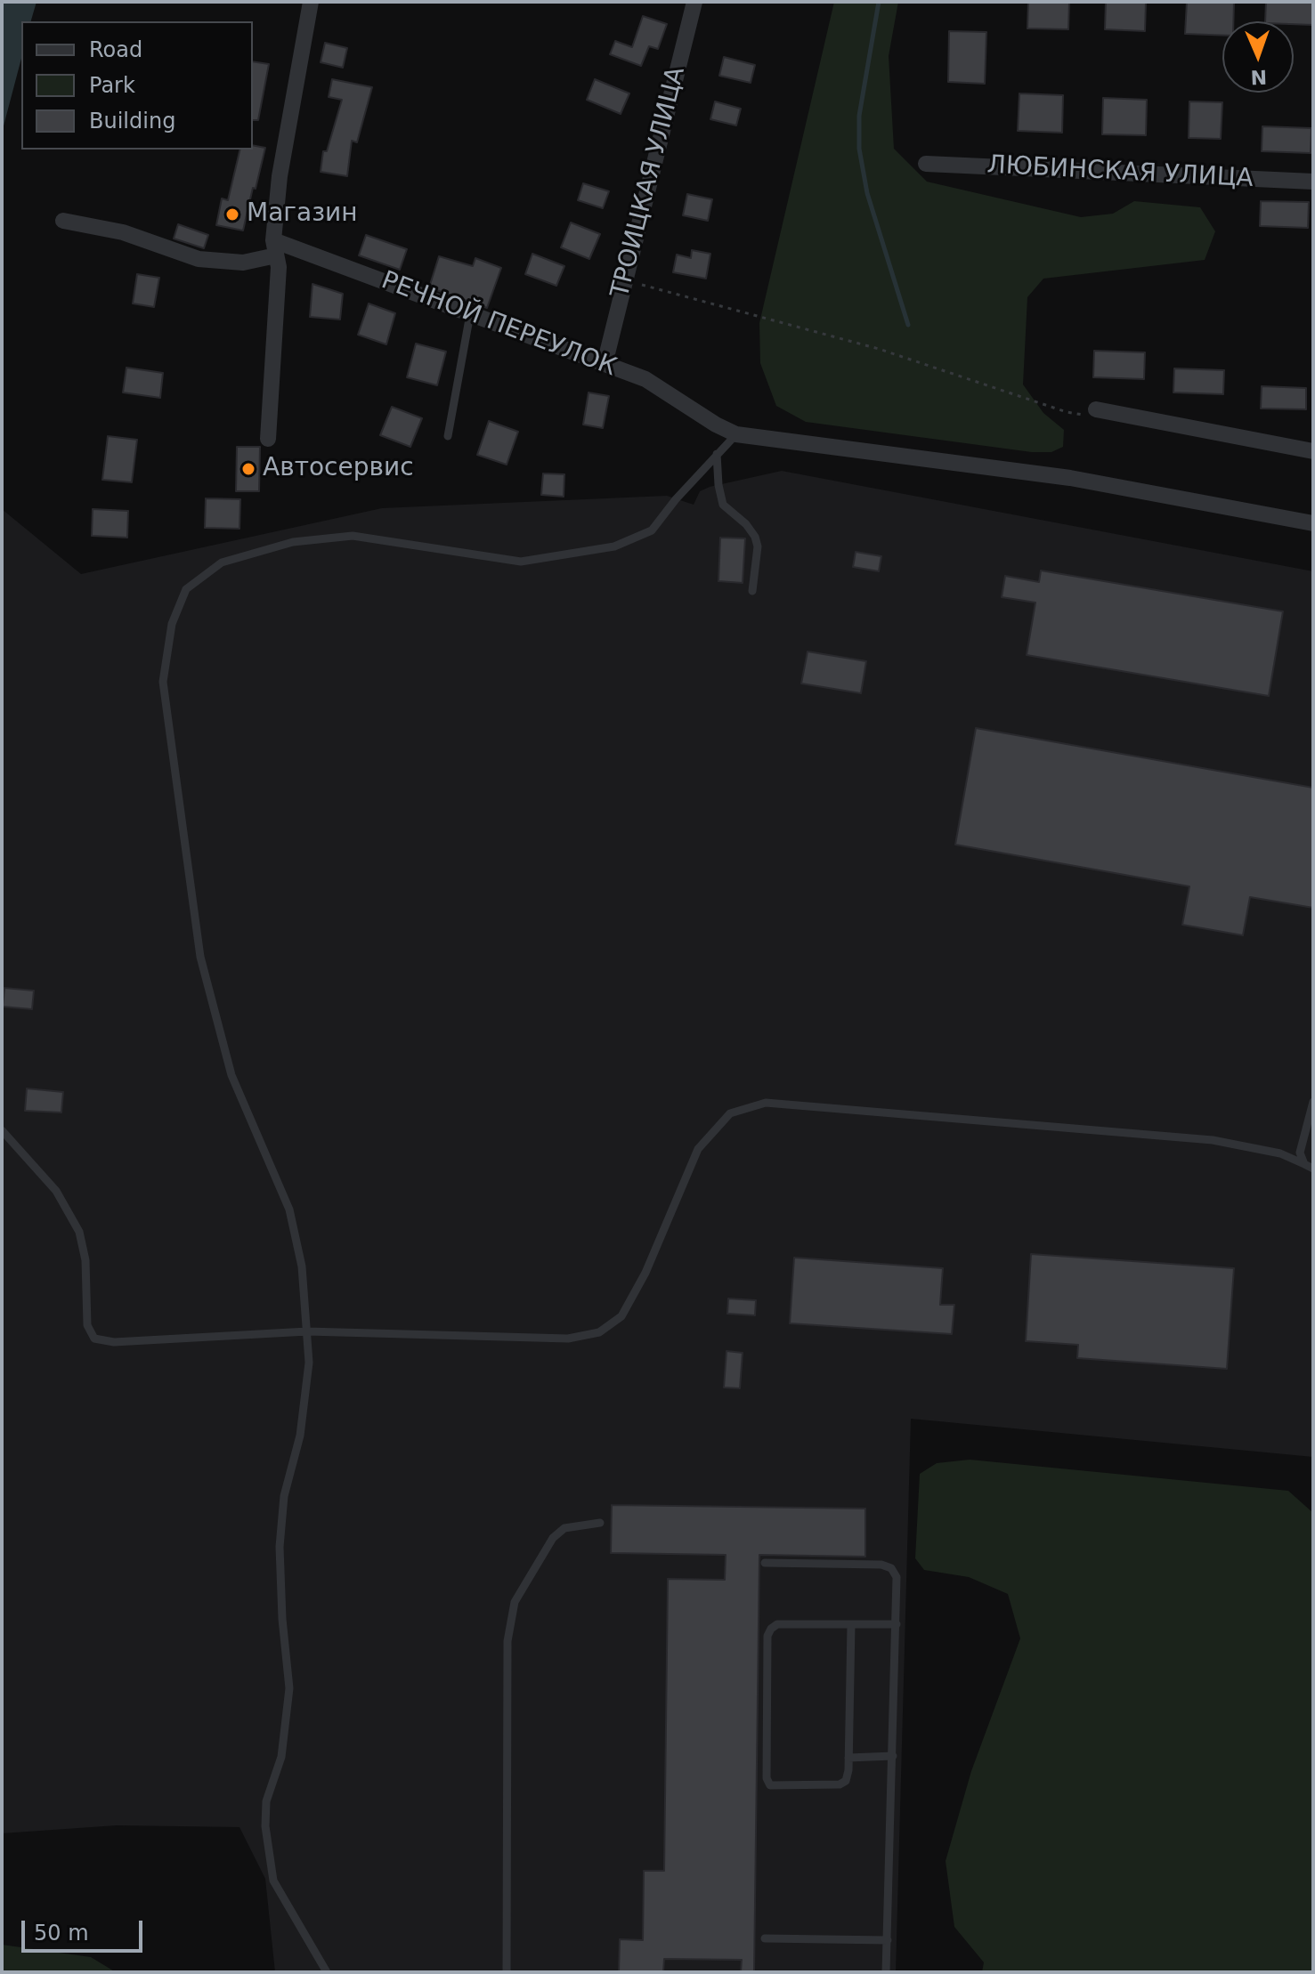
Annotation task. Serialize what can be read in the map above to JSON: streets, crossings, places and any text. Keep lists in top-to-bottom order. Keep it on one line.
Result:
{"streets":{"street":["ЛЮБИНСКАЯ УЛИЦА","ТРОИЦКАЯ УЛИЦА","РЕЧНОЙ ПЕРЕУЛОК"]},"crossings":[["ТРОИЦКАЯ УЛИЦА","РЕЧНОЙ ПЕРЕУЛОК"]],"places":["Магазин","Автосервис"],"legend":["Road","Park","Building"],"scale_bar":"50 m","north":"bottom"}
